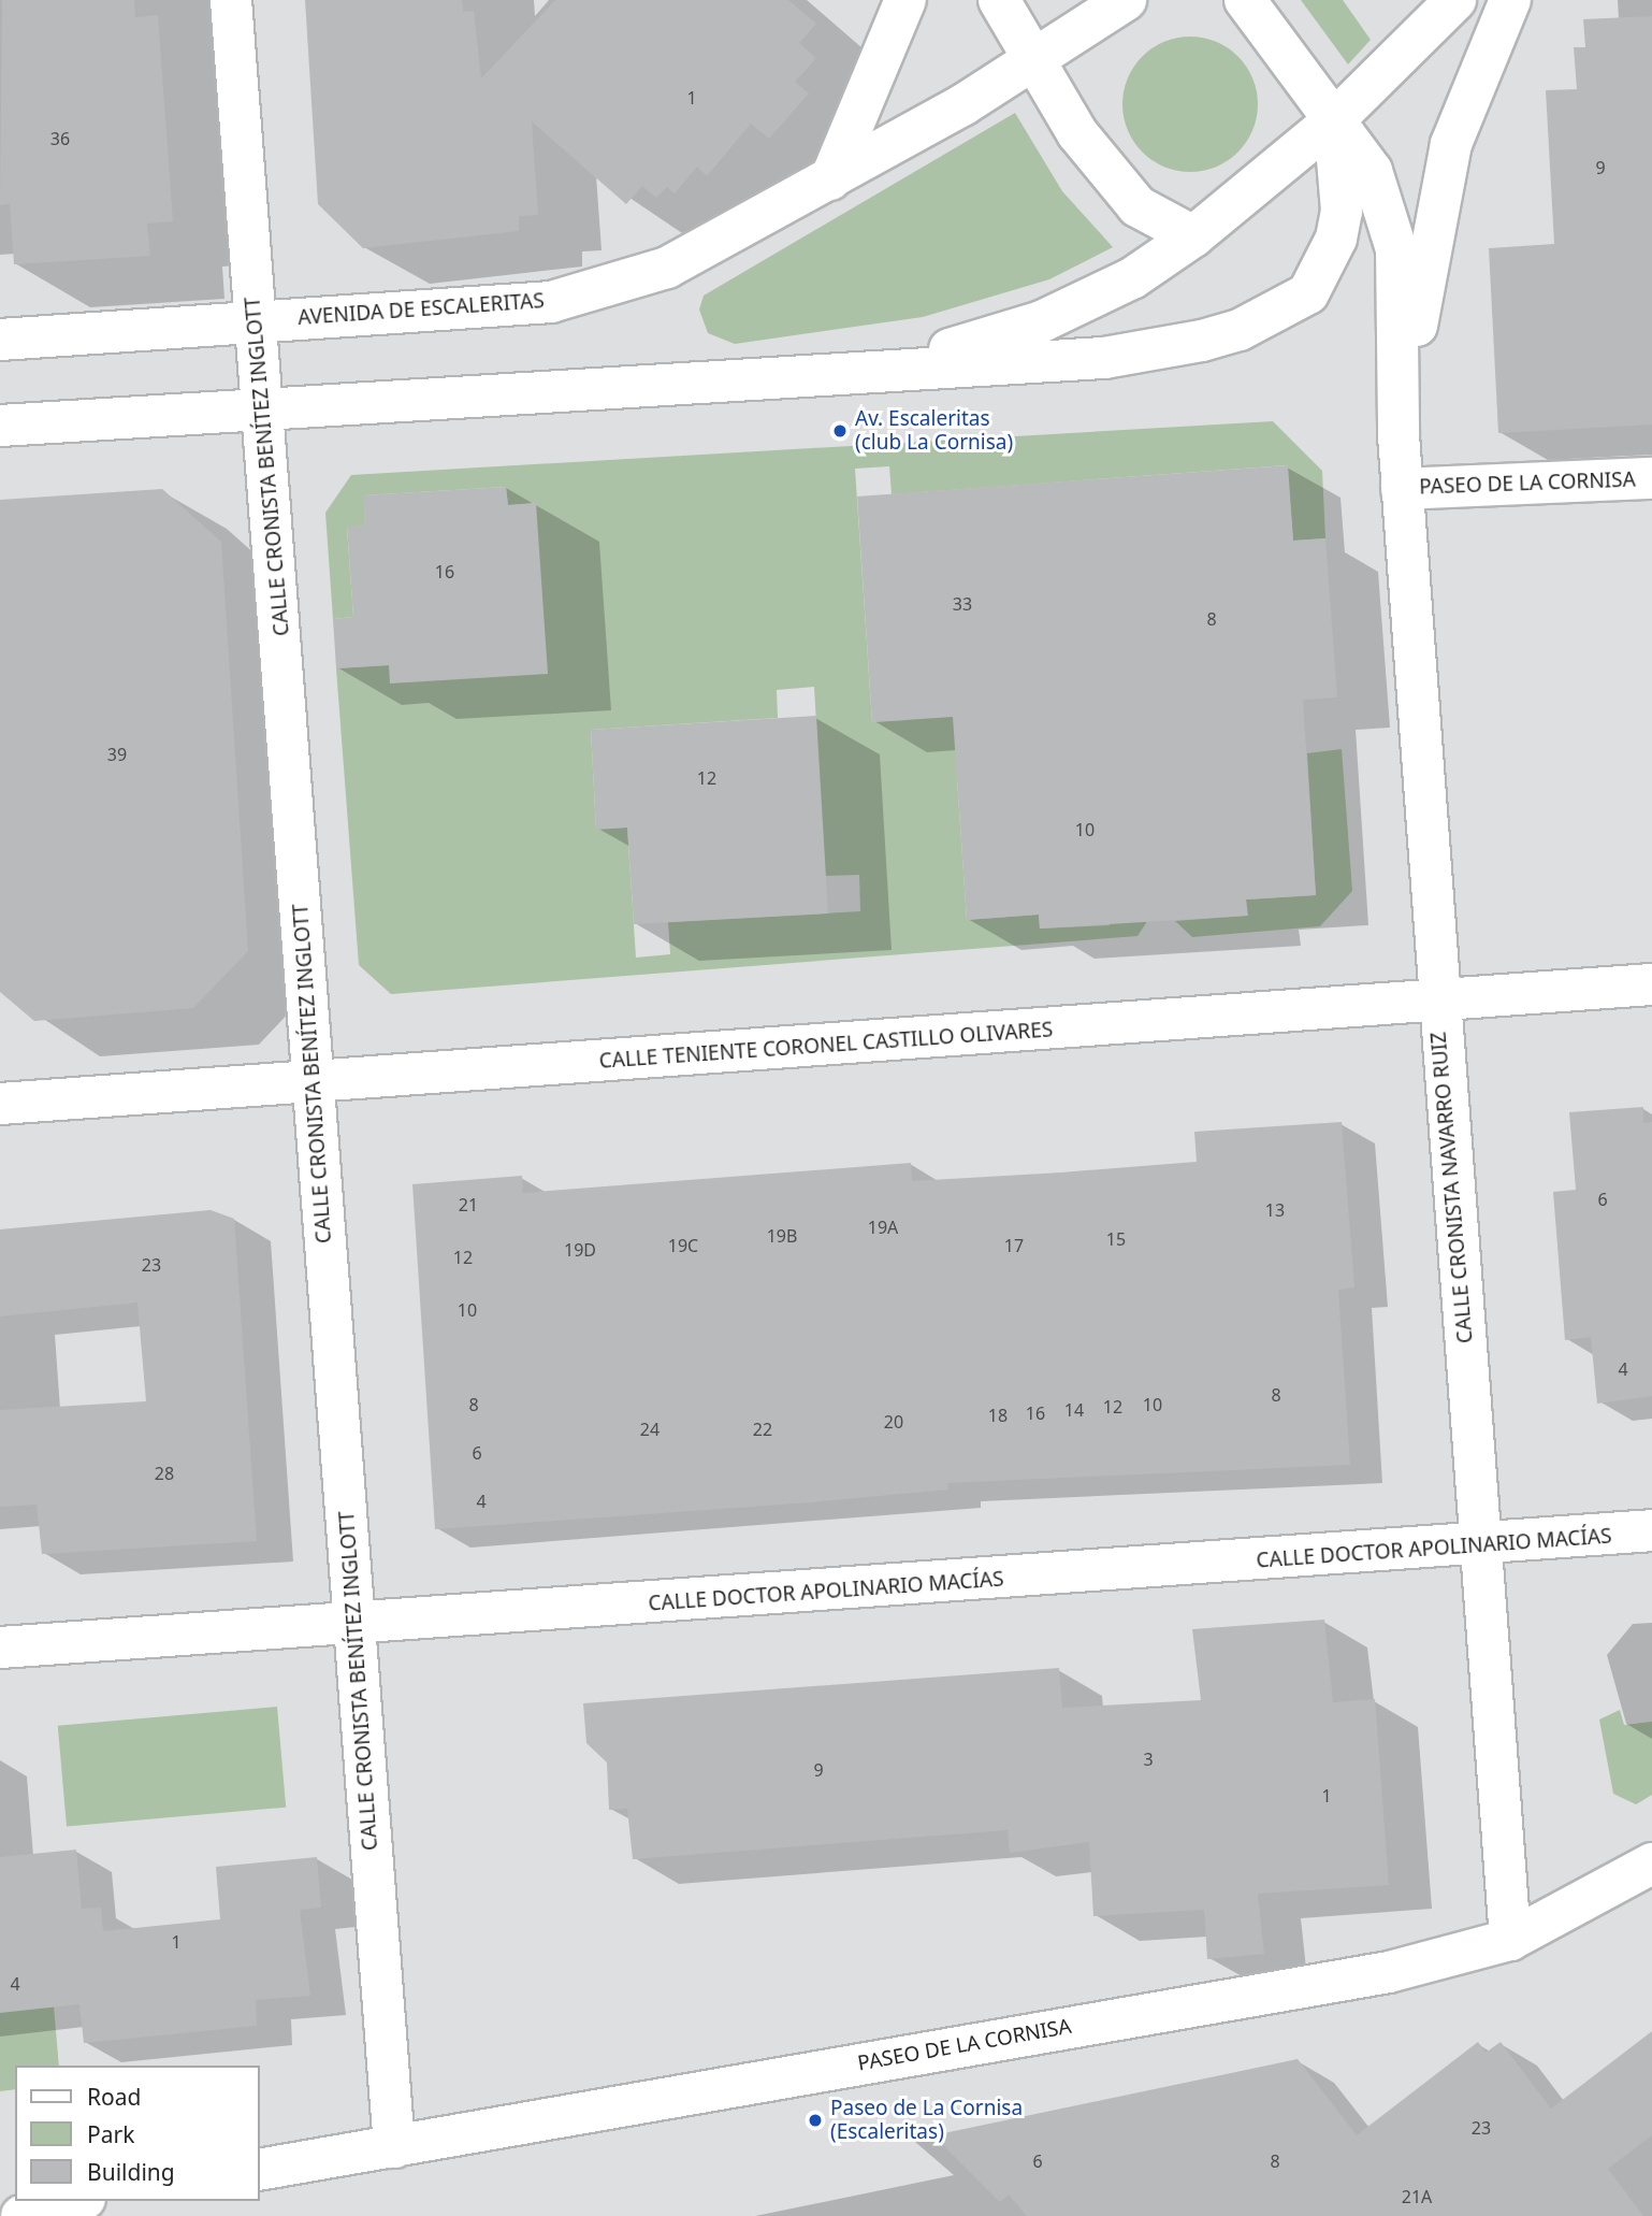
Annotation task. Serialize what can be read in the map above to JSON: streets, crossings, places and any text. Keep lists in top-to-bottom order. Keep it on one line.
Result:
{"streets":{"street":["AVENIDA DE ESCALERITAS","CALLE CRONISTA BENÍTEZ INGLOTT","PASEO DE LA CORNISA","CALLE TENIENTE CORONEL CASTILLO OLIVARES","CALLE CRONISTA NAVARRO RUIZ","CALLE DOCTOR APOLINARIO MACÍAS"]},"crossings":[["AVENIDA DE ESCALERITAS","CALLE CRONISTA BENÍTEZ INGLOTT"],["CALLE CRONISTA BENÍTEZ INGLOTT","PASEO DE LA CORNISA"],["CALLE CRONISTA BENÍTEZ INGLOTT","CALLE TENIENTE CORONEL CASTILLO OLIVARES"],["CALLE CRONISTA BENÍTEZ INGLOTT","CALLE DOCTOR APOLINARIO MACÍAS"],["PASEO DE LA CORNISA","CALLE CRONISTA NAVARRO RUIZ"],["CALLE TENIENTE CORONEL CASTILLO OLIVARES","CALLE CRONISTA NAVARRO RUIZ"],["CALLE CRONISTA NAVARRO RUIZ","CALLE DOCTOR APOLINARIO MACÍAS"]],"places":["Av. Escaleritas (club La Cornisa)","Paseo de La Cornisa (Escaleritas)"],"house_numbers":["1","36","9","16","33","8","39","12","10","6","21","13","19A","19B","15","19C","17","19D","12","23","10","4","8","8","10","12","14","16","18","20","24","22","6","28","4","3","9","1","1","4","23","6","8","21A"],"legend":["Road","Park","Building"]}
